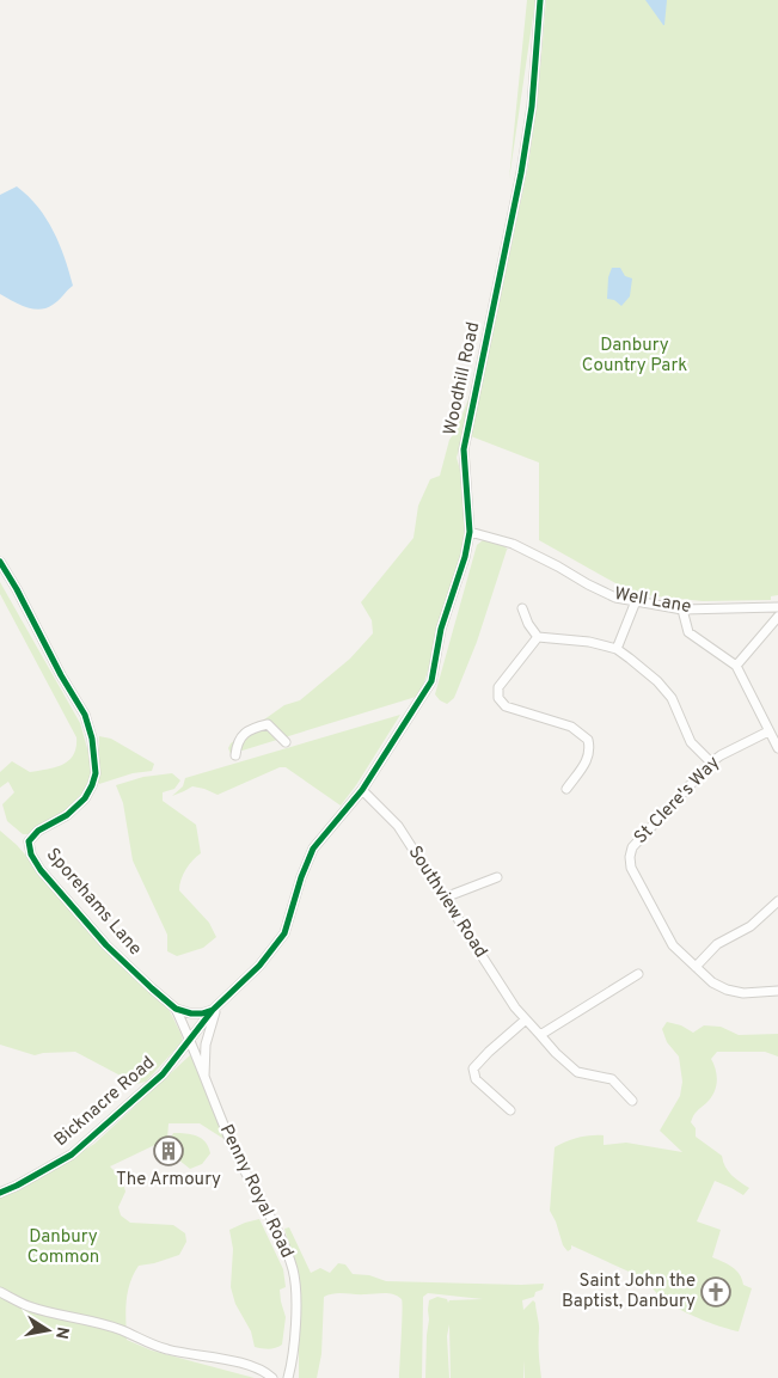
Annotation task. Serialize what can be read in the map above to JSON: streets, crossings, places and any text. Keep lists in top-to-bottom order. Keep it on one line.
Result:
{"streets":{"street":["Woodhill Road","Well Lane","St Clere's Way","Sporehams Lane","Southview Road","Bicknacre Road","Penny Royal Road"]},"crossings":[["Woodhill Road","Well Lane"],["Woodhill Road","Sporehams Lane"],["Woodhill Road","Southview Road"],["Woodhill Road","Bicknacre Road"],["Woodhill Road","Penny Royal Road"],["Sporehams Lane","Bicknacre Road"],["Sporehams Lane","Penny Royal Road"],["Bicknacre Road","Penny Royal Road"]],"parks":["Danbury Country Park","Danbury Common"],"places":{"building":["The Armoury"],"church":["Saint John the Baptist, Danbury"]},"north":"right"}
